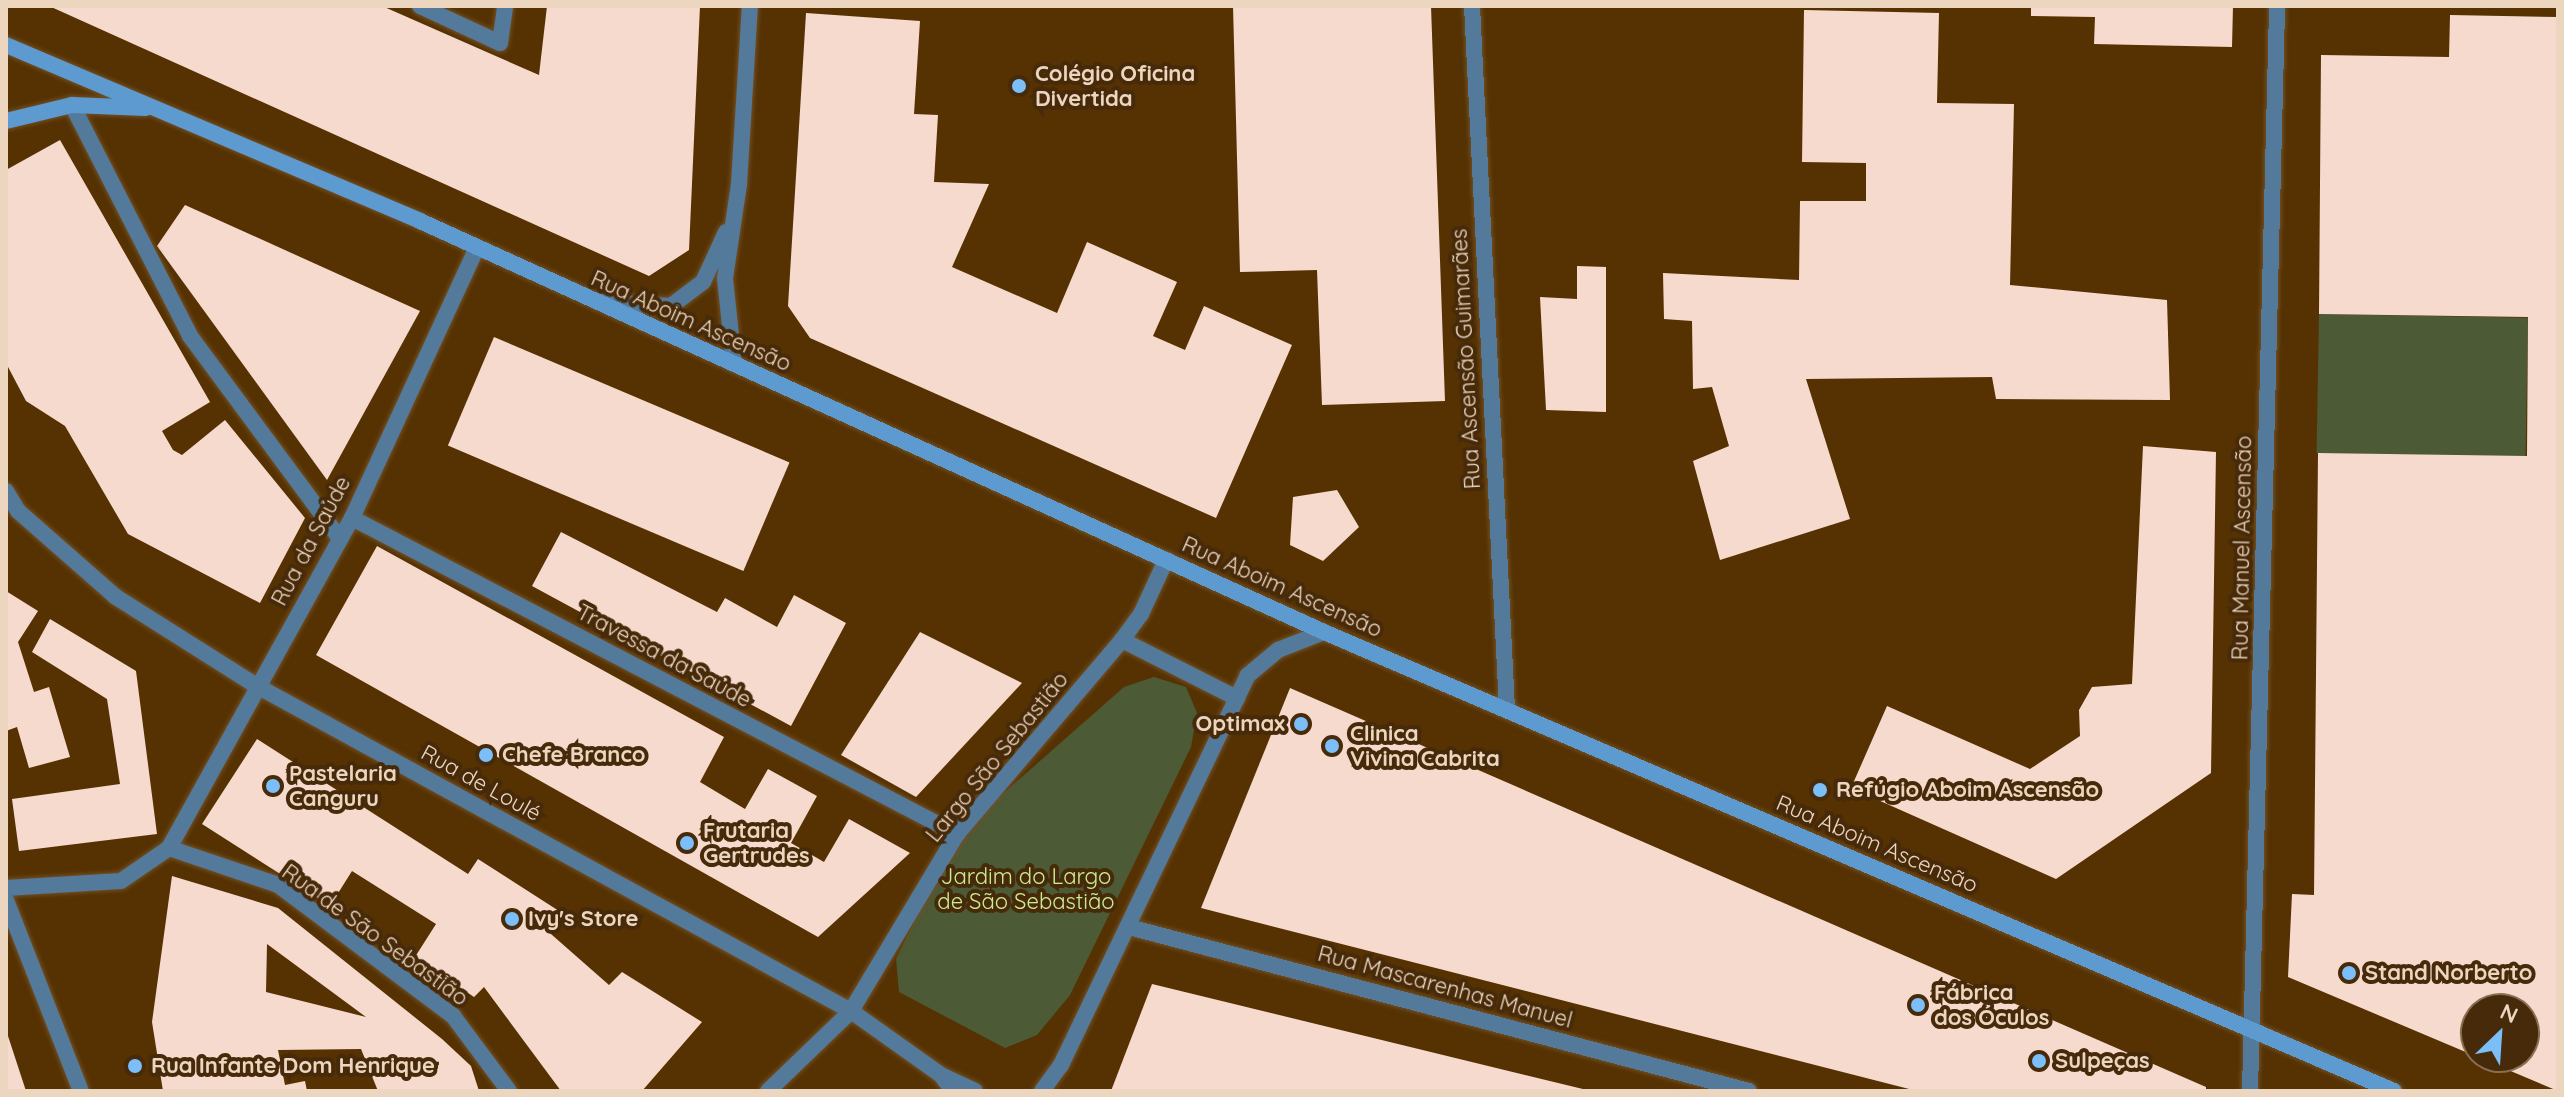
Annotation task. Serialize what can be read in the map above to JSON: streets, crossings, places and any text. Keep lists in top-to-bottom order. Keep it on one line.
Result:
{"streets":{"main road":["Rua Aboim Ascensão"],"street":["Rua Ascensão Guimarães","Rua da Saúde","Rua Manuel Ascensão","Travessa da Saúde","Largo São Sebastião","Rua de Loulé","Rua de São Sebastião","Rua Mascarenhas Manuel"]},"crossings":[["Rua Aboim Ascensão","Rua Ascensão Guimarães"],["Rua Aboim Ascensão","Rua da Saúde"],["Rua Aboim Ascensão","Rua Manuel Ascensão"],["Rua Aboim Ascensão","Largo São Sebastião"],["Rua da Saúde","Travessa da Saúde"],["Rua da Saúde","Rua de Loulé"],["Rua da Saúde","Rua de São Sebastião"],["Travessa da Saúde","Largo São Sebastião"],["Largo São Sebastião","Rua de Loulé"]],"parks":["Jardim do Largo de São Sebastião"],"places":["Colégio Oficina Divertida","Optimax","Clinica Vivina Cabrita","Chefe Branco","Pastelaria Canguru","Refúgio Aboim Ascensão","Frutaria Gertrudes","Ivy's Store","Stand Norberto","Fábrica dos Óculos","Sulpeças","Rua Infante Dom Henrique"],"north":"top right"}
